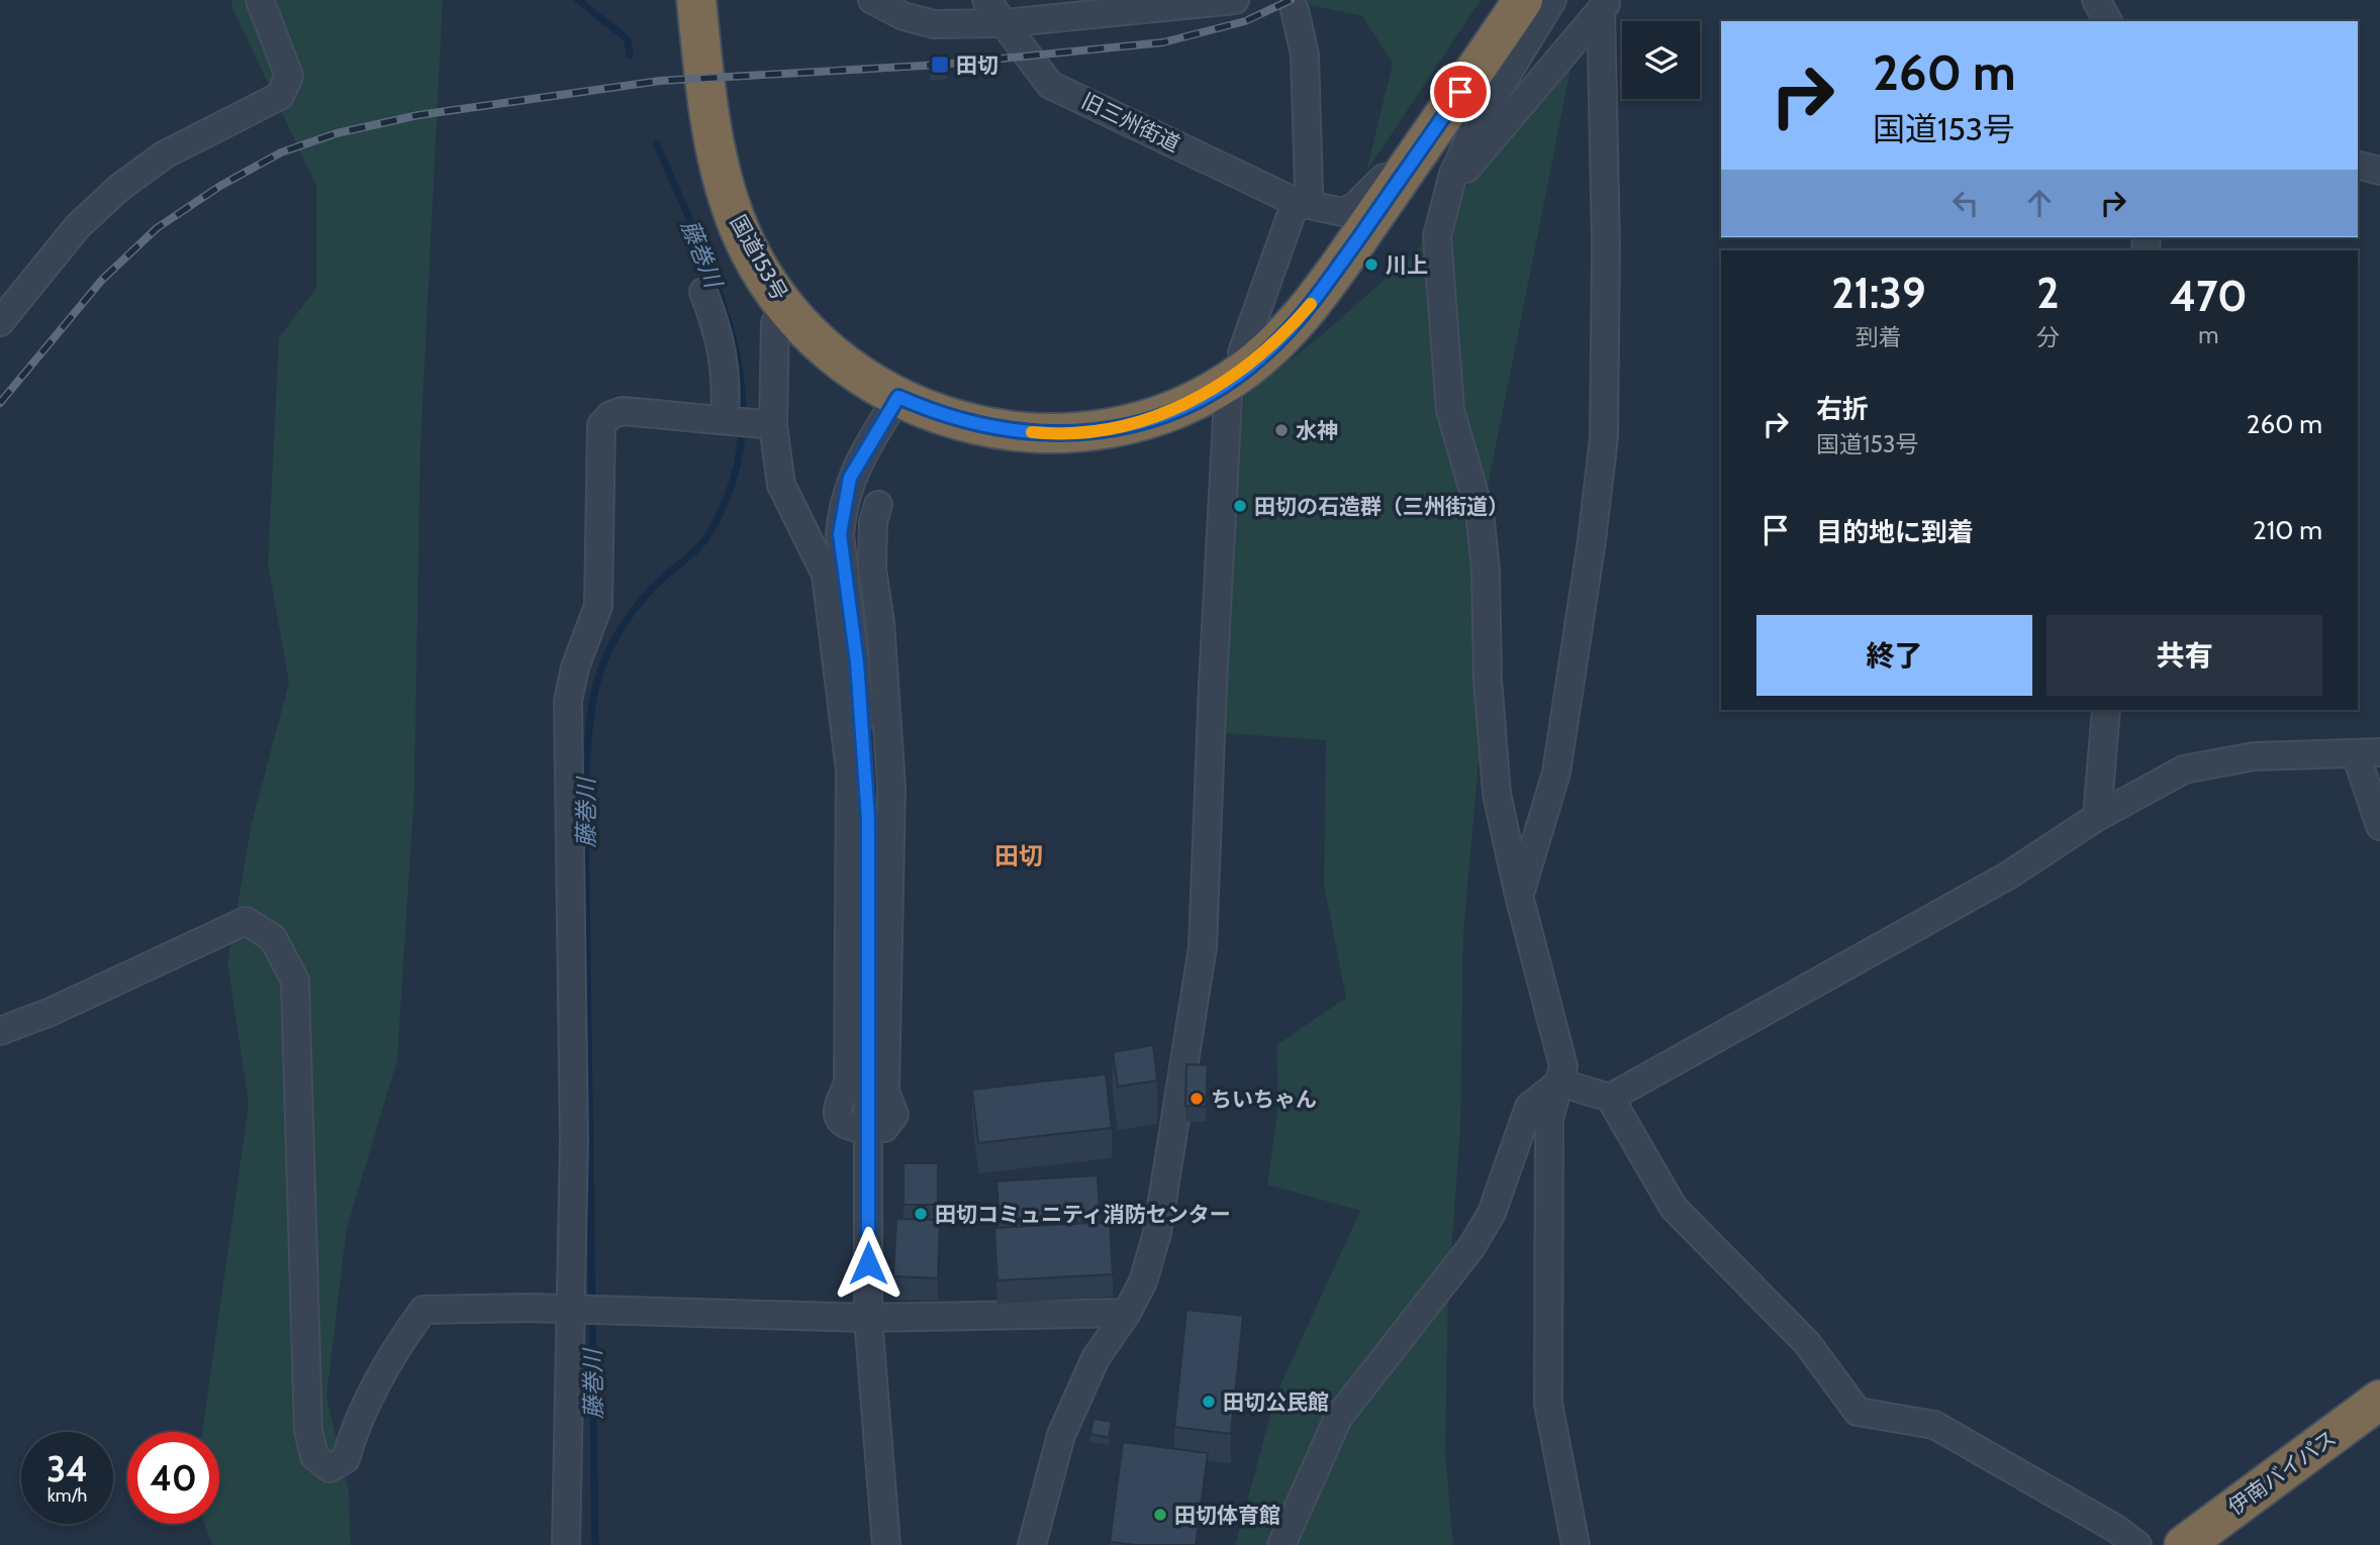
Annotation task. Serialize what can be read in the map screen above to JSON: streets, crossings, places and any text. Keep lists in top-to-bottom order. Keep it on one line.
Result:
{"streets":{"highway":["国道153号","伊南バイパス"],"street":["旧三州街道"]},"crossings":[["旧三州街道","国道153号"]],"districts":["田切"],"water":["藤巻川"],"places":{"transit":["田切"],"other":["川上","水神","田切の石造群（三州街道）","ちいちゃん","田切コミュニティ消防センター","田切公民館","田切体育館"]},"page":{"turn":["260 m","国道153号"],"eta":["21:39","到着","2","分","470","m"],"list":[{"name":"右折","note":"国道153号","value":"260 m"},{"name":"目的地に到着","value":"210 m"}],"buttons":["終了","共有"],"speed":"34 km/h","limit":"40"}}
